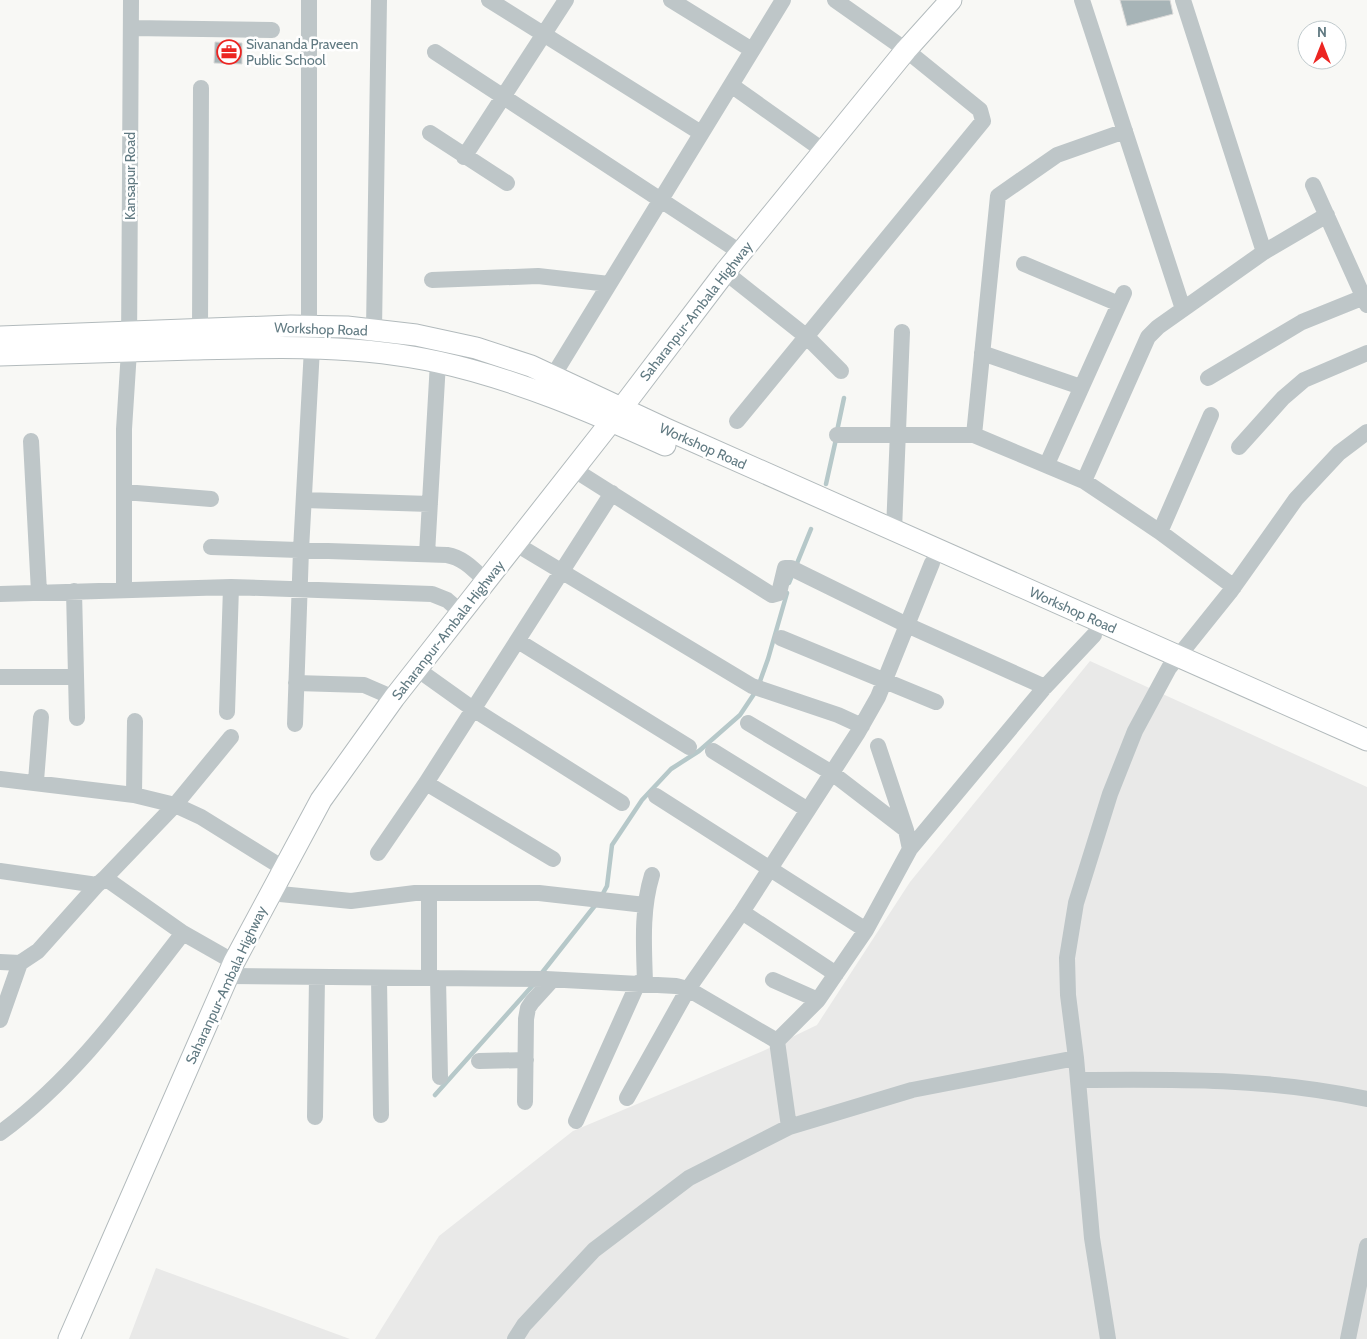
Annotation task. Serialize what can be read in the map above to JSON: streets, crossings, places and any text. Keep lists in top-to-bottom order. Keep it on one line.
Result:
{"streets":{"main road":["Saharanpur-Ambala Highway","Workshop Road"],"street":["Kansapur Road"]},"crossings":[["Kansapur Road","Workshop Road"],["Saharanpur-Ambala Highway","Workshop Road"]],"places":{"office":["Sivananda Praveen Public School"]},"north":"top"}
